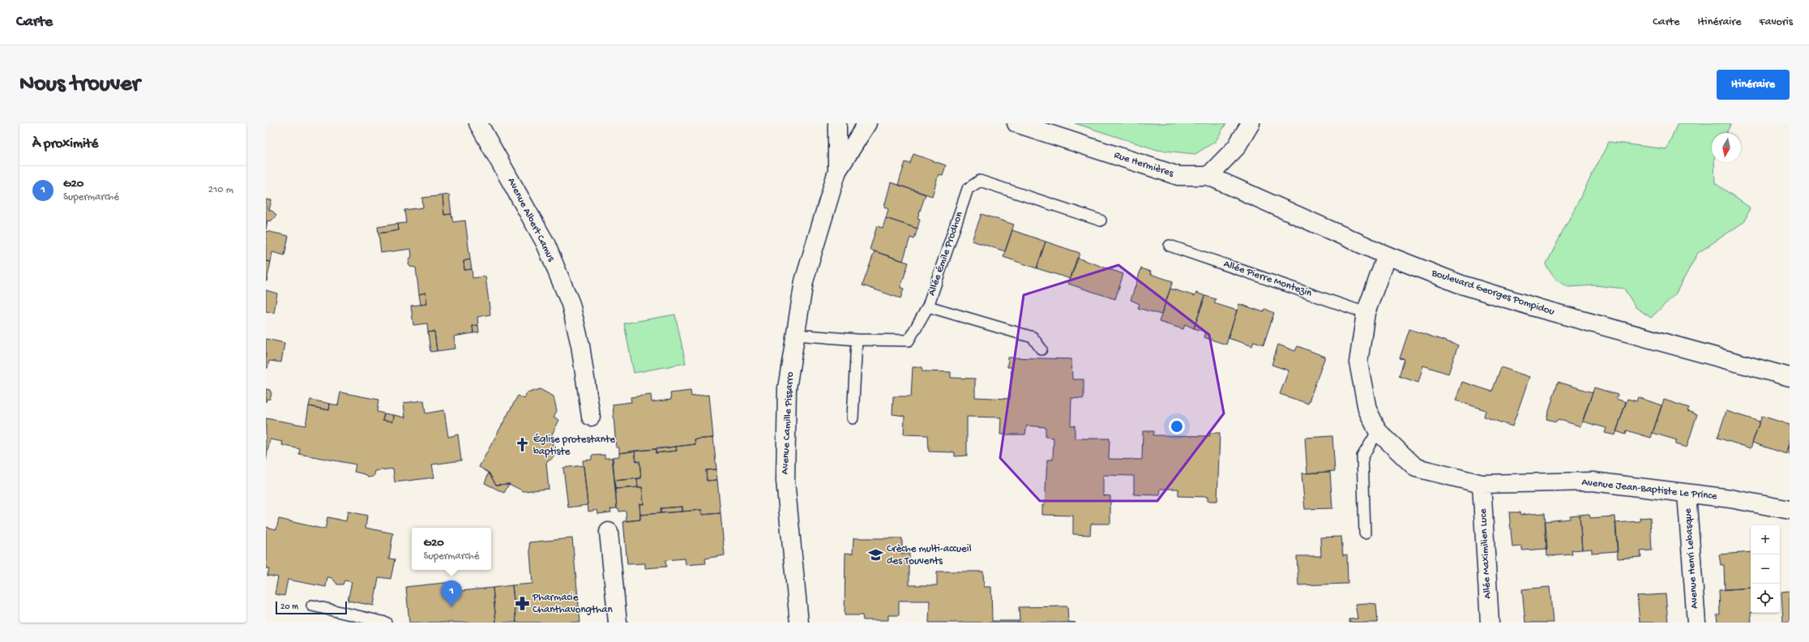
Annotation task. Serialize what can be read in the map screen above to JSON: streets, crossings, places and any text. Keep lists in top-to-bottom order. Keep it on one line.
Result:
{"streets":{"street":["Rue Hermières","Avenue Albert Camus","Boulevard Georges Pompidou","Avenue Camille Pissarro","Avenue Jean-Baptiste Le Prince","Allée Maximilien Luce","Avenue Henri Lebasque"],"lane":["Allée Émile Prodhon","Allée Pierre Montezin"]},"crossings":[["Rue Hermières","Boulevard Georges Pompidou"],["Allée Émile Prodhon","Avenue Camille Pissarro"],["Allée Pierre Montezin","Avenue Jean-Baptiste Le Prince"],["Boulevard Georges Pompidou","Avenue Jean-Baptiste Le Prince"],["Avenue Jean-Baptiste Le Prince","Allée Maximilien Luce"],["Avenue Jean-Baptiste Le Prince","Avenue Henri Lebasque"]],"places":{"church":["Église protestante baptiste"],"school or university":["Crèche multi-accueil des Touvents"],"pharmacy":["Pharmacie Chanthavongthan"]},"scale_bar":"20 m","north":"bottom","page":{"header":"Carte","nav":["Carte","Itinéraire","Favoris"],"buttons":"Itinéraire","title":"Nous trouver","heading":"À proximité","list":[{"mark":"1","name":"G20","note":"Supermarché","value":"210 m"}],"map_buttons":["+","−"],"popup":["G20","Supermarché"],"pins":"1","scale":"20 m"}}
